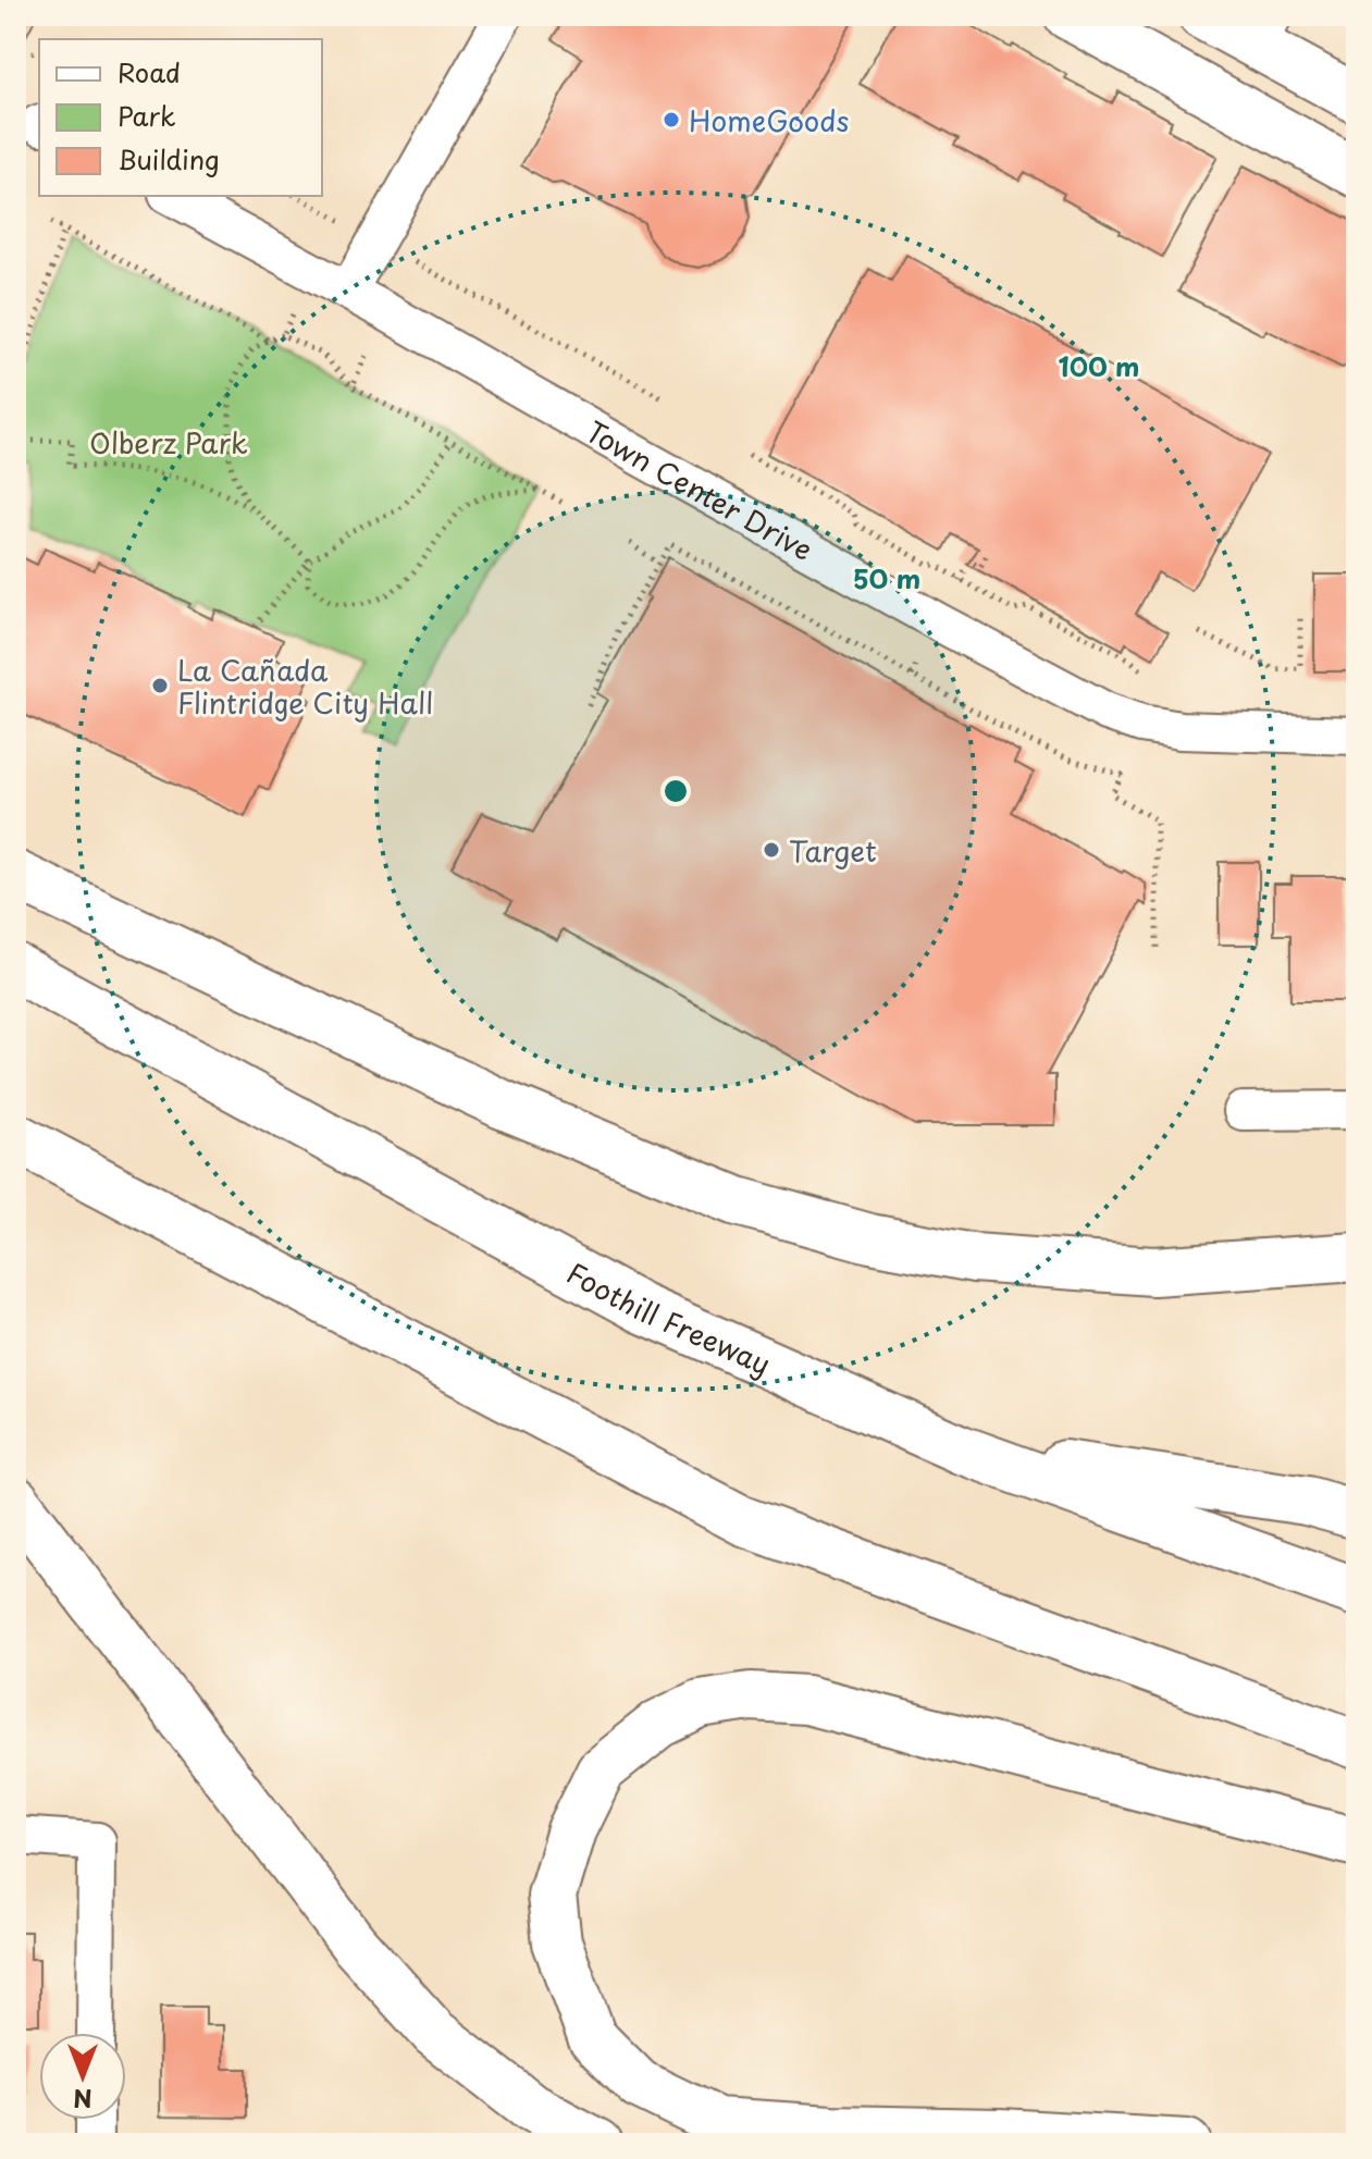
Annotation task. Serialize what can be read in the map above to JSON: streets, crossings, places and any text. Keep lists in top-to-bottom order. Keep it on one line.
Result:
{"streets":{"main road":["Foothill Freeway"],"street":["Town Center Drive"]},"parks":["Olberz Park"],"places":["HomeGoods","La Cañada Flintridge City Hall","Target"],"legend":["Road","Park","Building"],"north":"bottom","rings":["100 m","50 m"]}
